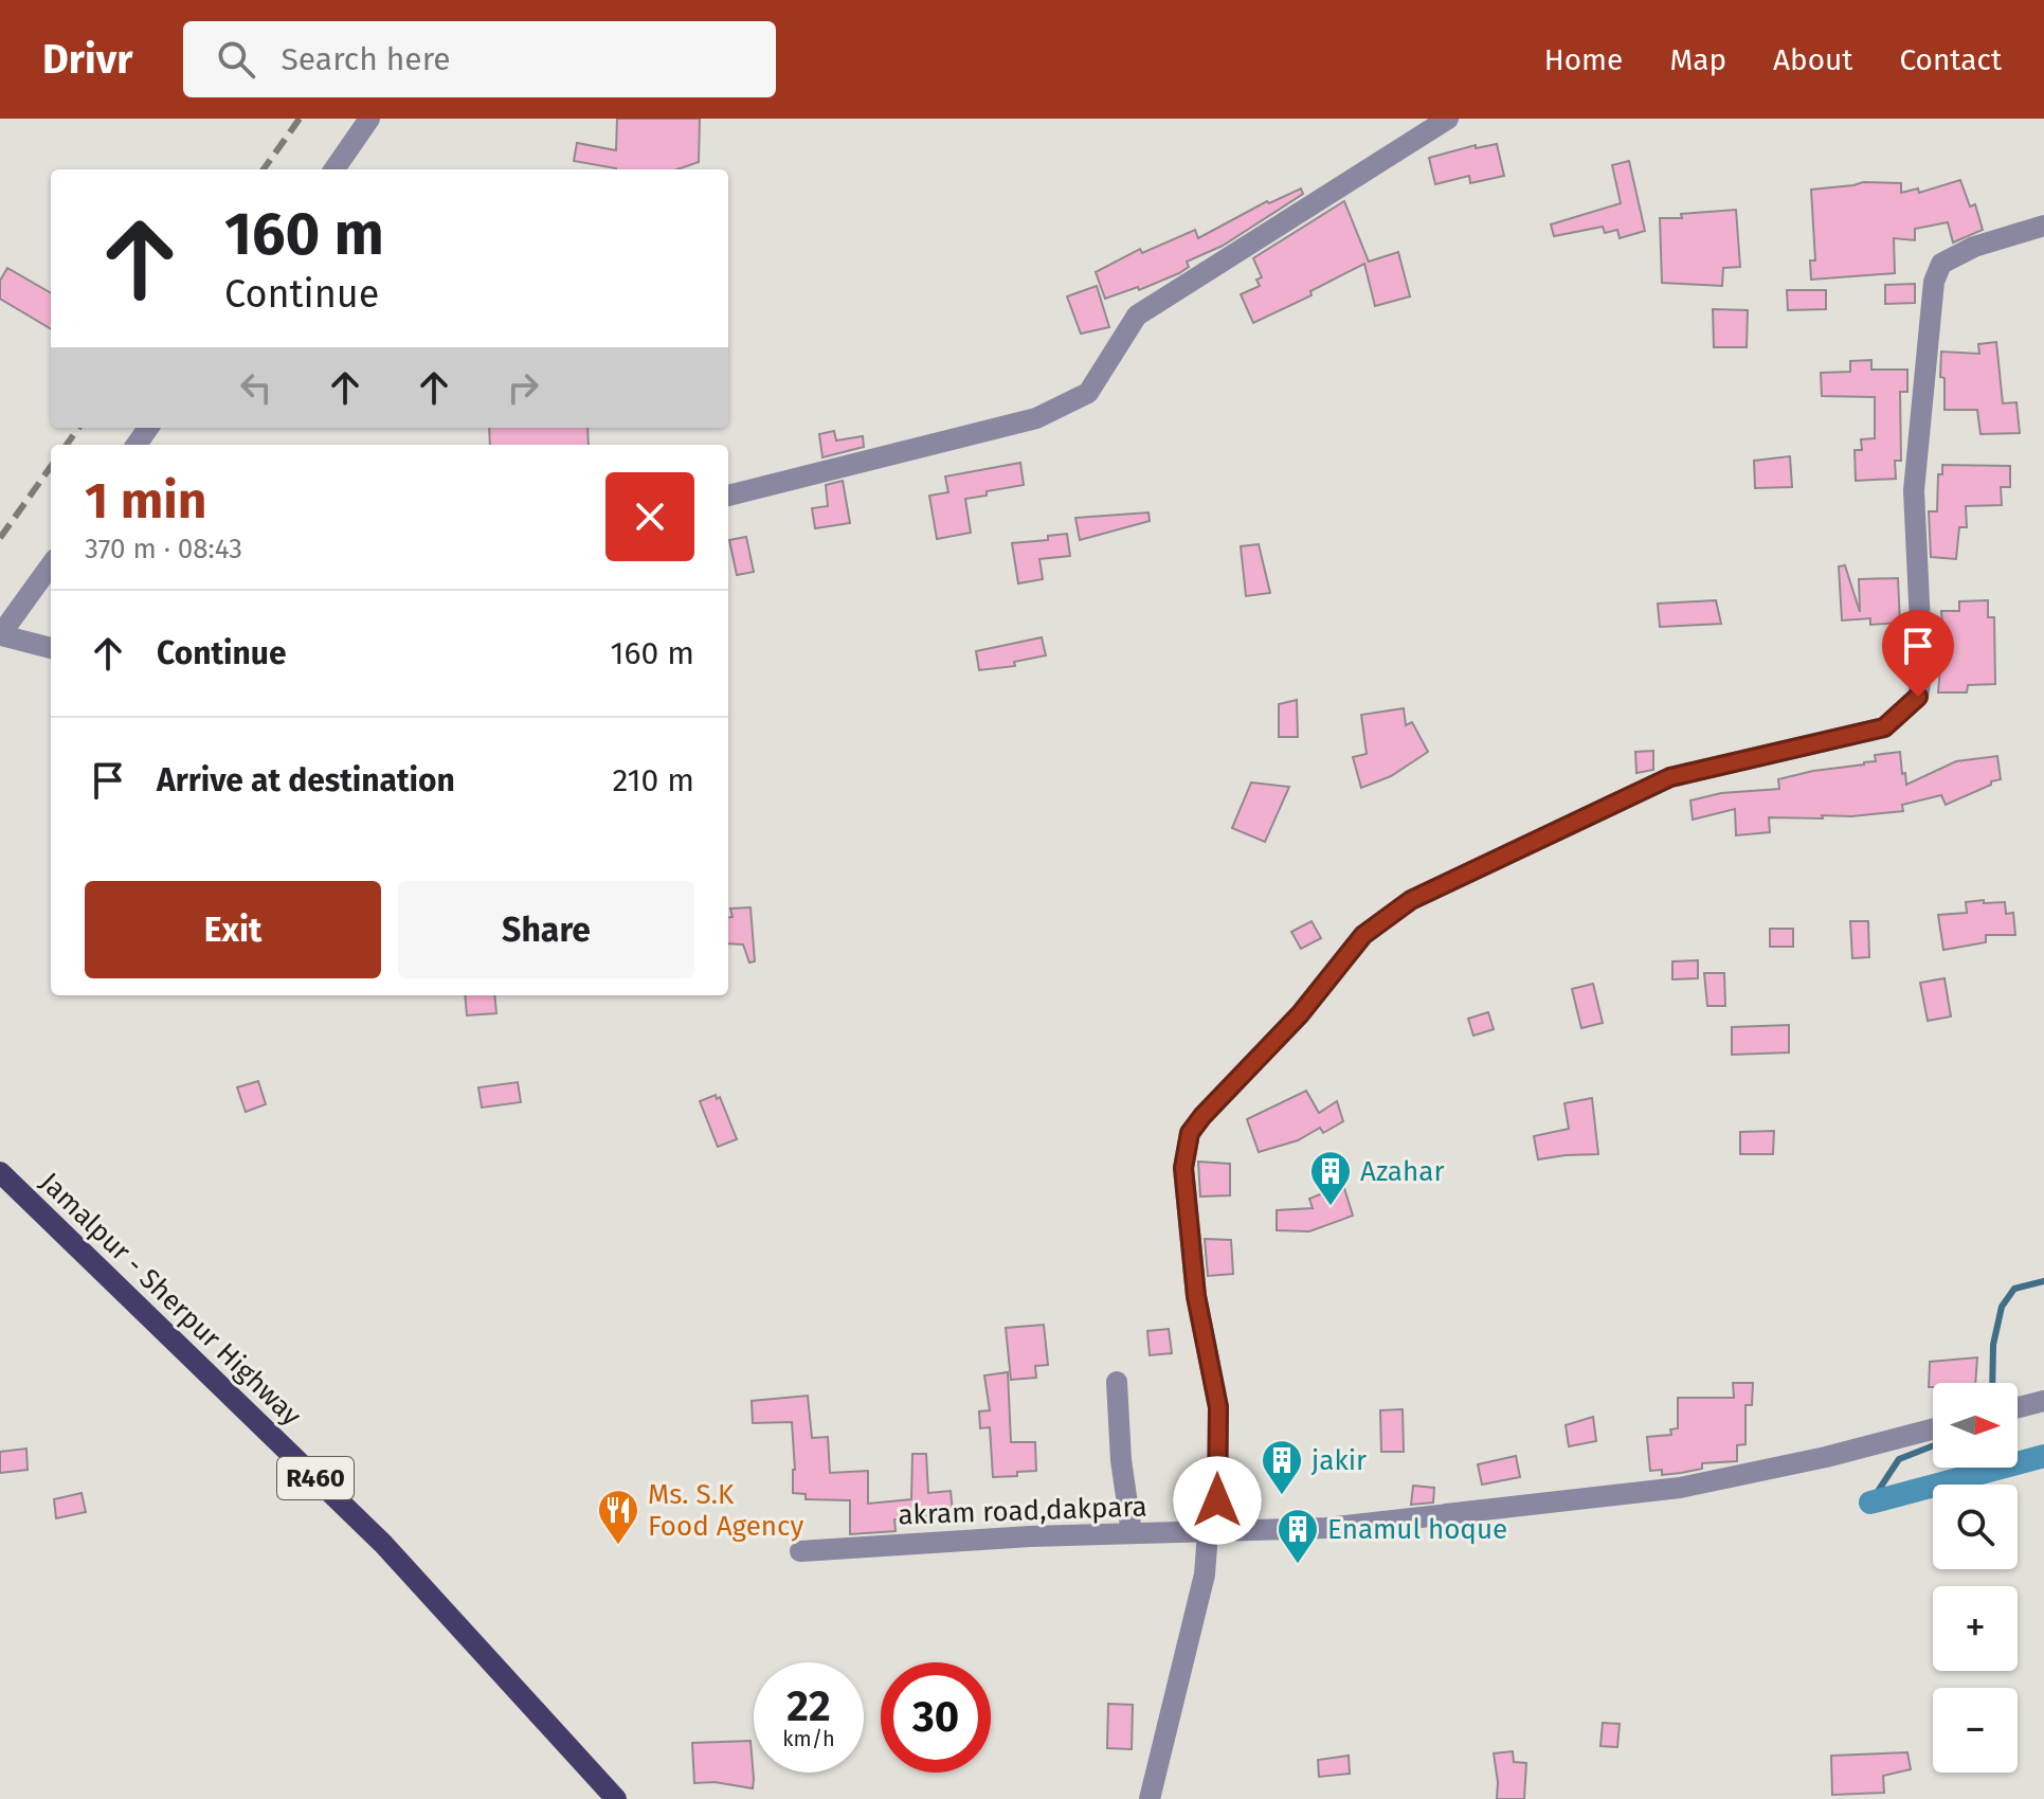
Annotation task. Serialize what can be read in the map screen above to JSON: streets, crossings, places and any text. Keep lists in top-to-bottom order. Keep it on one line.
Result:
{"streets":{"main road":["Jamalpur - Sherpur Highway","R460"],"street":["akram road,dakpara"]},"places":{"building":["Azahar","jakir","Enamul hoque"],"restaurant":["Ms. S.K Food Agency"]},"north":"right","page":{"header":"Drivr","search":"Search here","nav":["Home","Map","About","Contact"],"turn":["160 m","Continue"],"heading":["1 min","370 m · 08:43"],"list":[{"name":"Continue","value":"160 m"},{"name":"Arrive at destination","value":"210 m"}],"buttons":["Exit","Share"],"map_buttons":["+","−"],"speed":"22 km/h","limit":"30"}}
